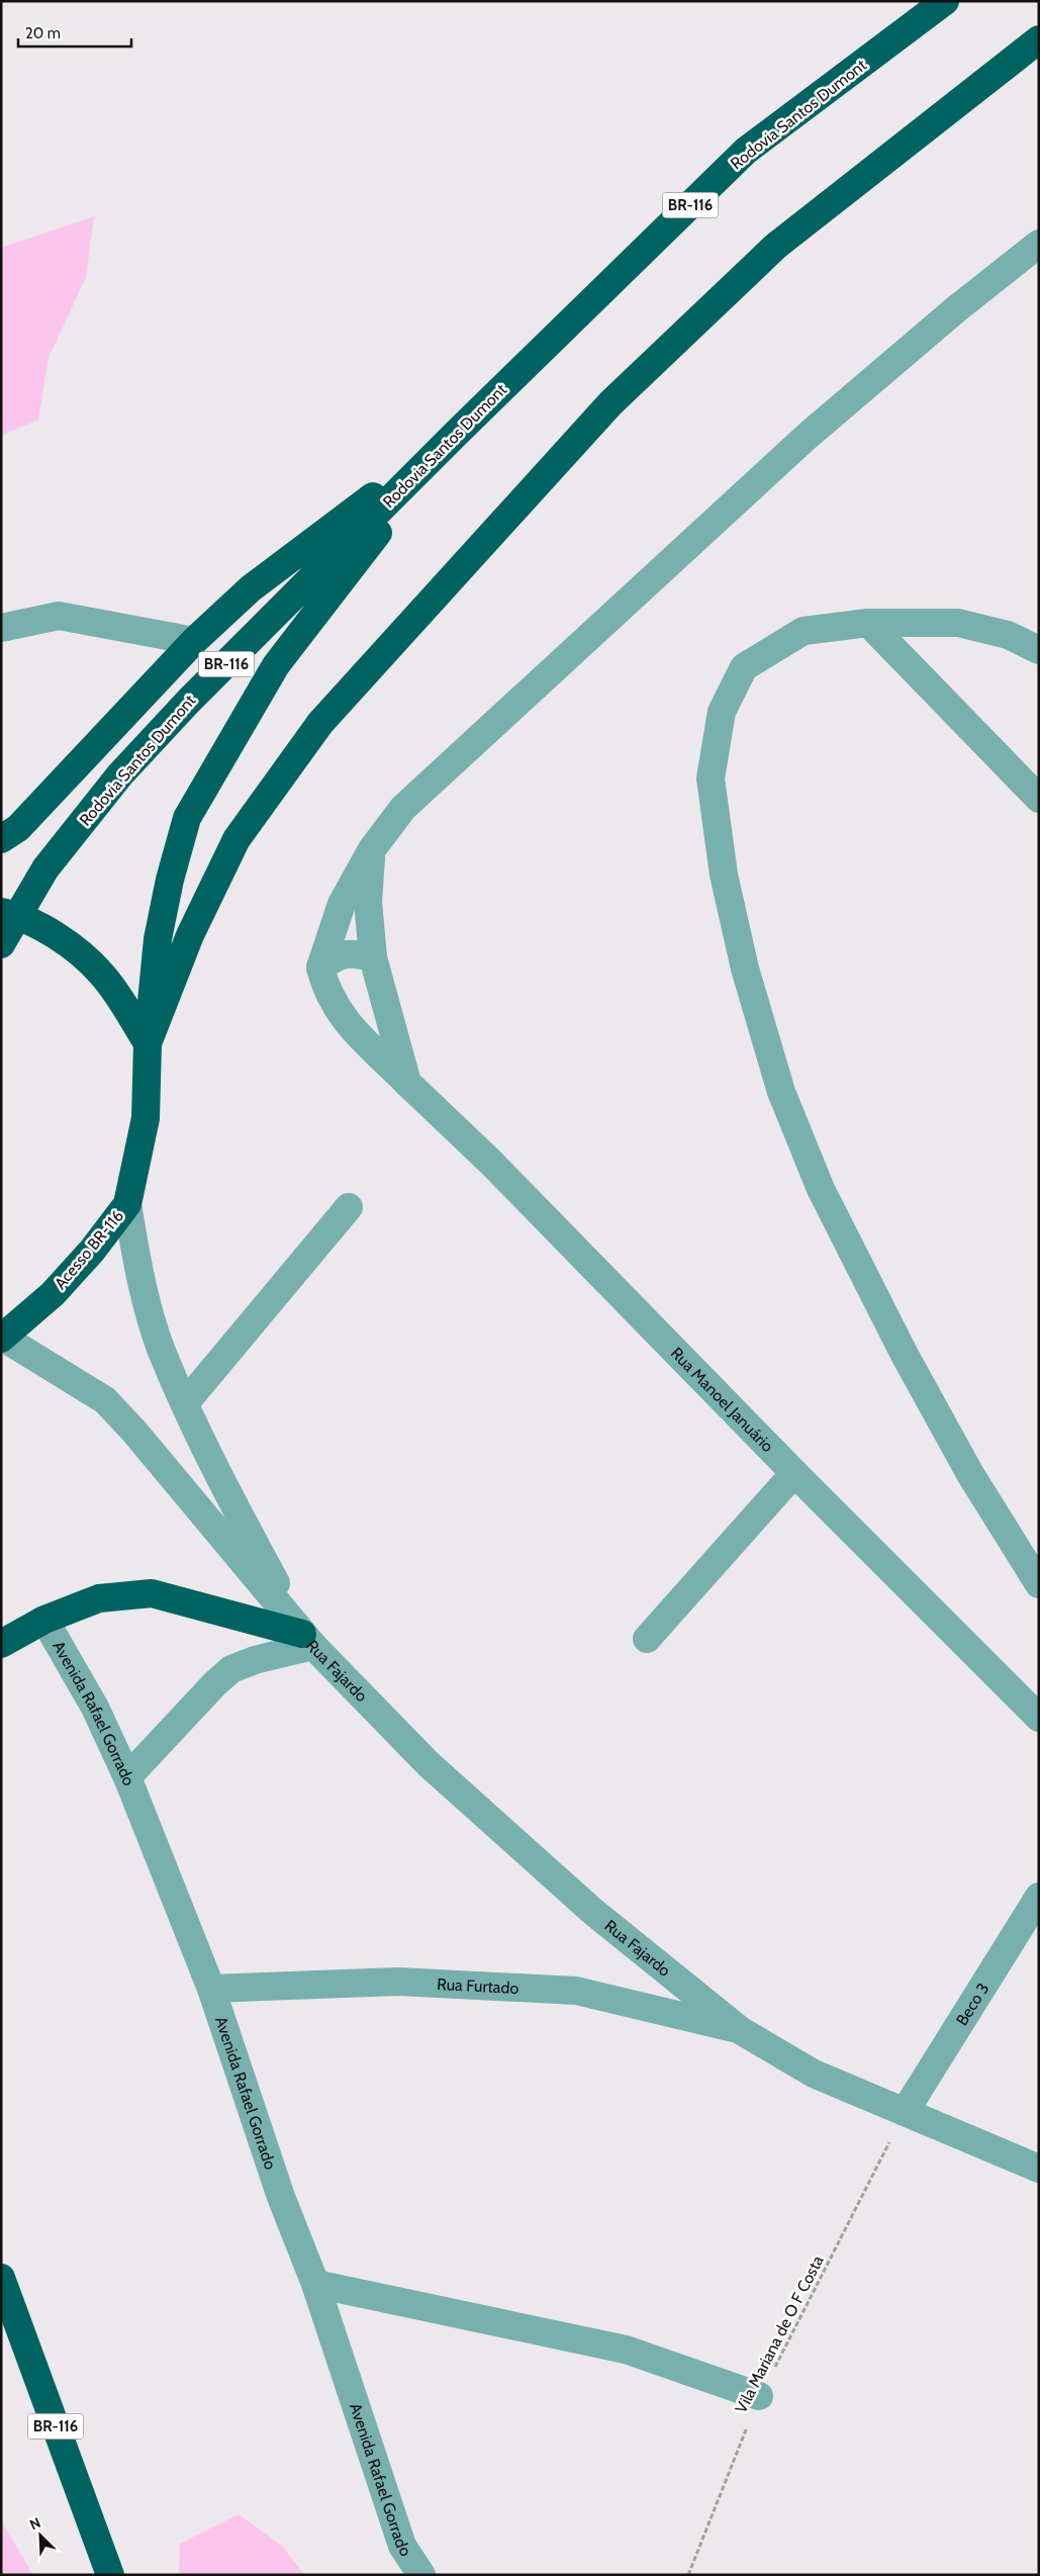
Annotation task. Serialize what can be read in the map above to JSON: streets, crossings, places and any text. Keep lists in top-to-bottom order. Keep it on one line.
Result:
{"streets":{"highway":["Rodovia Santos Dumont","BR-116","Acesso BR-116"],"street":["Rua Manoel Januário","Rua Fajardo","Avenida Rafael Gorrado","Rua Furtado","Beco 3"],"path":["Vila Mariana de O F Costa"]},"crossings":[["Rodovia Santos Dumont","Acesso BR-116"],["Acesso BR-116","Rua Fajardo"],["Rua Fajardo","Rua Furtado"],["Rua Fajardo","Beco 3"],["Rua Fajardo","Vila Mariana de O F Costa"],["Avenida Rafael Gorrado","Rua Furtado"],["Beco 3","Vila Mariana de O F Costa"]],"scale_bar":"20 m","north":"top left"}
